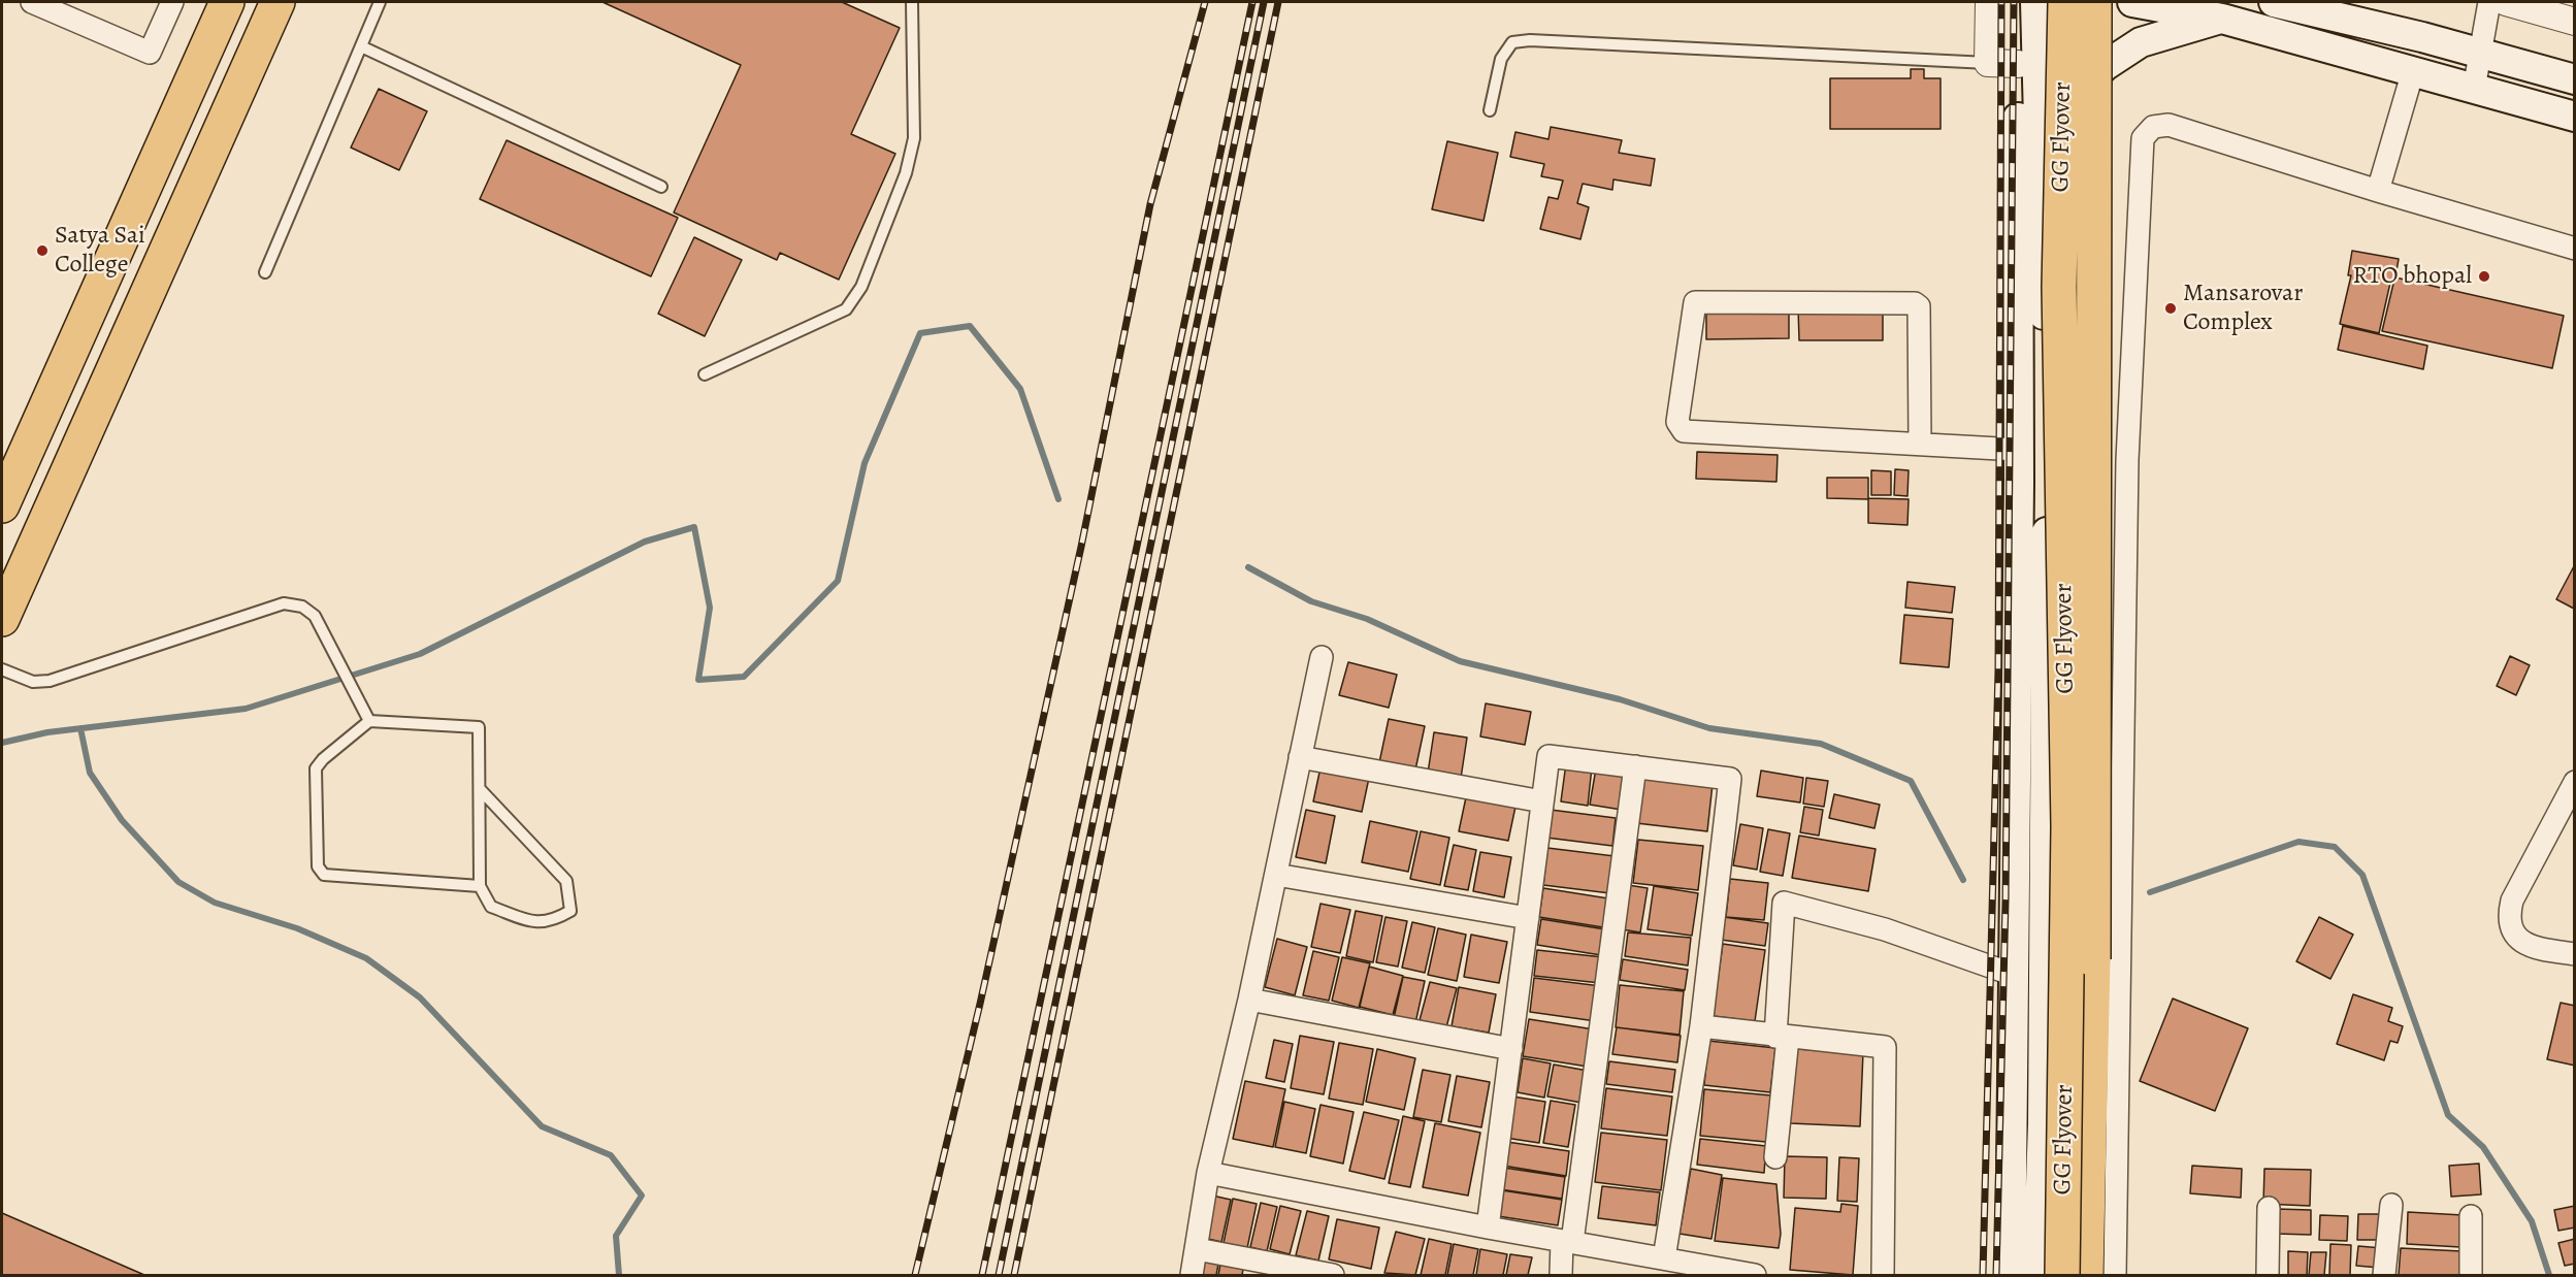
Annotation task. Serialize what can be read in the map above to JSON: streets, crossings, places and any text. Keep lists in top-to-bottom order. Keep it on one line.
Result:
{"streets":{"main road":["GG Flyover"]},"places":["Satya Sai College","RTO bhopal","Mansarovar Complex"]}
